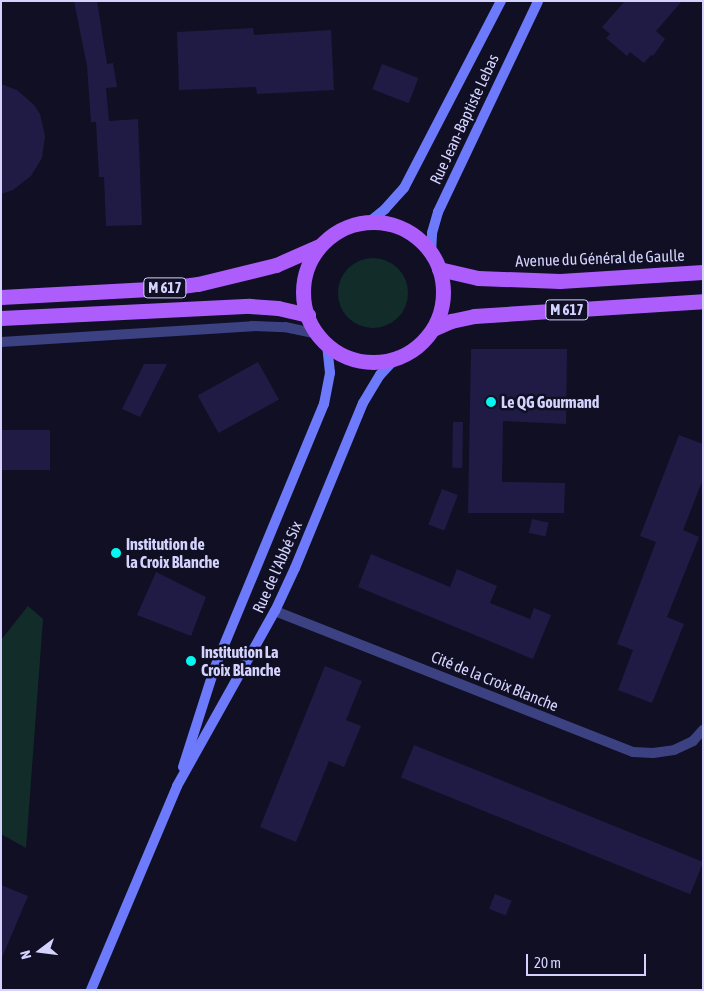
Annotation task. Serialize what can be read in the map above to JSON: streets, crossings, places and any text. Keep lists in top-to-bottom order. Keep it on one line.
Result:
{"streets":{"main road":["Rue Jean-Baptiste Lebas","Avenue du Général de Gaulle","M 617","Rue de l'Abbé Six"],"street":["Cité de la Croix Blanche"]},"crossings":[["Rue Jean-Baptiste Lebas","Avenue du Général de Gaulle"],["Rue Jean-Baptiste Lebas","M 617"],["Rue Jean-Baptiste Lebas","Rue de l'Abbé Six"],["Avenue du Général de Gaulle","M 617"],["Avenue du Général de Gaulle","Rue de l'Abbé Six"],["M 617","Rue de l'Abbé Six"],["Rue de l'Abbé Six","Cité de la Croix Blanche"]],"places":["Le QG Gourmand","Institution de la Croix Blanche","Institution La Croix Blanche"],"scale_bar":"20 m","north":"left"}
